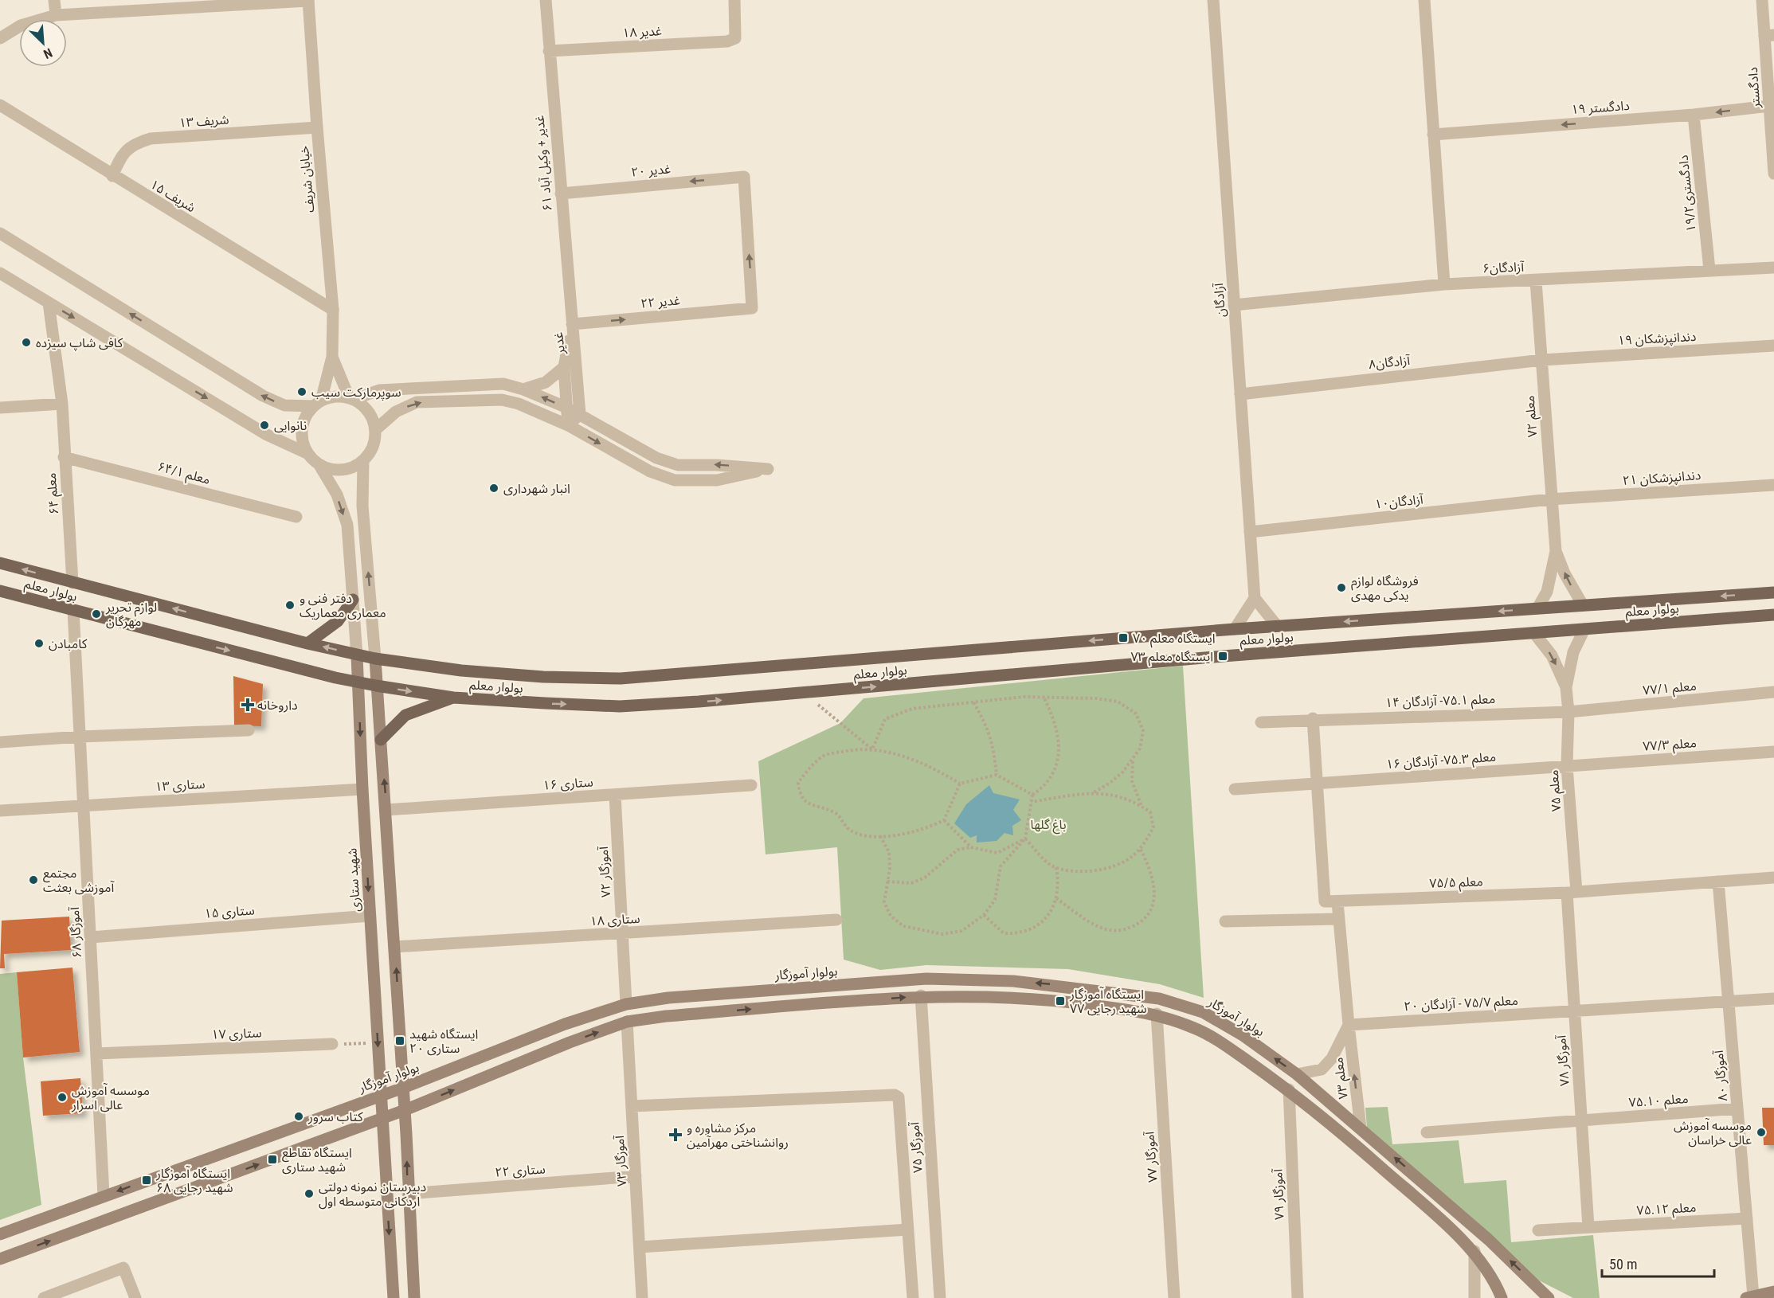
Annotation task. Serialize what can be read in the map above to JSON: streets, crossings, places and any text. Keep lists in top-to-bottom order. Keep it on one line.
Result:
{"streets":{"main road":["بولوار معلم","شهید ستاری","بولوار آموزگار"],"street":["غدیر ۱۸","دادگستر","دادگستر ۱۹","شریف ۱۳","غدیر + وکیل آباد ۶۱","غدیر ۲۰","خیابان شریف","دادگستری۱۹/۲","شریف ۱۵","آزادگان۶","آزادگان","غدیر ۲۲","دندانپزشکان ۱۹","غدیر","آزادگان۸","معلم ۷۲","معلم ۶۴/۱","دندانپزشکان ۲۱","معلم ۶۴","آزادگان۱۰","معلم ۷۷/۱","معلم ۷۵.۱- آزادگان ۱۴","معلم ۷۷/۳","معلم ۷۵.۳- آزادگان ۱۶","ستاری ۱۶","ستاری ۱۳","معلم ۷۵","۷۲ آموزگار","معلم ۷۵/۵","ستاری ۱۵","ستاری ۱۸","آموزگار ۶۸","معلم ۷۵/۷ - آزادگان ۲۰","ستاری ۱۷","آموزگار ۷۸","آموزگار ۸۰","معلم ۷۳","معلم ۷۵.۱۰","آموزگار ۷۵","۷۷ آموزگار","۷۳ آموزگار","ستاری ۲۲","۷۹ آموزگار","معلم ۷۵.۱۲"]},"crossings":[["غدیر ۱۸","غدیر + وکیل آباد ۶۱"],["دادگستر","دادگستر ۱۹"],["دادگستر ۱۹","دادگستری۱۹/۲"],["شریف ۱۳","خیابان شریف"],["شریف ۱۳","شریف ۱۵"],["غدیر + وکیل آباد ۶۱","غدیر ۲۰"],["غدیر + وکیل آباد ۶۱","غدیر ۲۲"],["غدیر + وکیل آباد ۶۱","غدیر"],["غدیر ۲۰","غدیر ۲۲"],["خیابان شریف","شریف ۱۵"],["خیابان شریف","شهید ستاری"],["دادگستری۱۹/۲","آزادگان۶"],["آزادگان۶","آزادگان"],["آزادگان۶","معلم ۷۲"],["آزادگان","آزادگان۸"],["آزادگان","آزادگان۱۰"],["غدیر ۲۲","غدیر"],["دندانپزشکان ۱۹","آزادگان۸"],["دندانپزشکان ۱۹","معلم ۷۲"],["آزادگان۸","معلم ۷۲"],["معلم ۷۲","دندانپزشکان ۲۱"],["معلم ۷۲","آزادگان۱۰"],["معلم ۶۴/۱","معلم ۶۴"],["دندانپزشکان ۲۱","آزادگان۱۰"],["معلم ۶۴","بولوار معلم"],["بولوار معلم","شهید ستاری"],["بولوار معلم","آموزگار ۶۸"],["معلم ۷۷/۱","معلم ۷۵.۱- آزادگان ۱۴"],["معلم ۷۷/۱","معلم ۷۵"],["معلم ۷۵.۱- آزادگان ۱۴","معلم ۷۵"],["معلم ۷۷/۳","معلم ۷۵.۳- آزادگان ۱۶"],["معلم ۷۷/۳","معلم ۷۵"],["معلم ۷۵.۳- آزادگان ۱۶","معلم ۷۵"],["ستاری ۱۶","۷۲ آموزگار"],["ستاری ۱۳","شهید ستاری"],["ستاری ۱۳","آموزگار ۶۸"],["معلم ۷۵","معلم ۷۵/۵"],["معلم ۷۵","آموزگار ۷۸"],["۷۲ آموزگار","ستاری ۱۸"],["۷۲ آموزگار","بولوار آموزگار"],["شهید ستاری","ستاری ۱۵"],["شهید ستاری","بولوار آموزگار"],["معلم ۷۵/۵","آموزگار ۷۸"],["معلم ۷۵/۵","آموزگار ۸۰"],["معلم ۷۵/۵","معلم ۷۳"],["ستاری ۱۵","آموزگار ۶۸"],["آموزگار ۶۸","بولوار آموزگار"],["آموزگار ۶۸","ستاری ۱۷"],["بولوار آموزگار","معلم ۷۳"],["معلم ۷۵/۷ - آزادگان ۲۰","آموزگار ۷۸"],["معلم ۷۵/۷ - آزادگان ۲۰","آموزگار ۸۰"],["معلم ۷۵/۷ - آزادگان ۲۰","معلم ۷۳"],["آموزگار ۷۸","معلم ۷۵.۱۰"],["آموزگار ۷۸","معلم ۷۵.۱۲"],["آموزگار ۸۰","معلم ۷۵.۱۰"],["آموزگار ۸۰","معلم ۷۵.۱۲"],["۷۳ آموزگار","ستاری ۲۲"]],"one_way":["دادگستر ۱۹","غدیر ۲۲","شهید ستاری","معلم ۷۳"],"parks":["باغ گلها"],"places":{"other":["کافی شاپ سیزده","سوپرمارکت سیب","نانوایی","انبار شهرداری","فروشگاه لوازم یدکی مهدی","دفتر فنی و معماری معماریک","لوازم تحریر مهرگان","کامبادن","مجتمع آموزشی بعثت","موسسه آموزش عالی اسرار","کتاب سرور","موسسه آموزش عالی خراسان","دبیرستان نمونه دولتی اردکانی متوسطه اول"],"transit":["ایستگاه معلم ۷۰","ایستگاه معلم ۷۳","ایستگاه آموزگار شهید رجایی ۷۷","ایستگاه شهید ستاری ۲۰","ایستگاه تقاطع شهید ستاری","ایستگاه آموزگار شهید رجایی ۶۸"],"health":["داروخانه","مرکز مشاوره و روانشناختی مهرآمین"]},"scale_bar":"50 m","north":"bottom right"}
